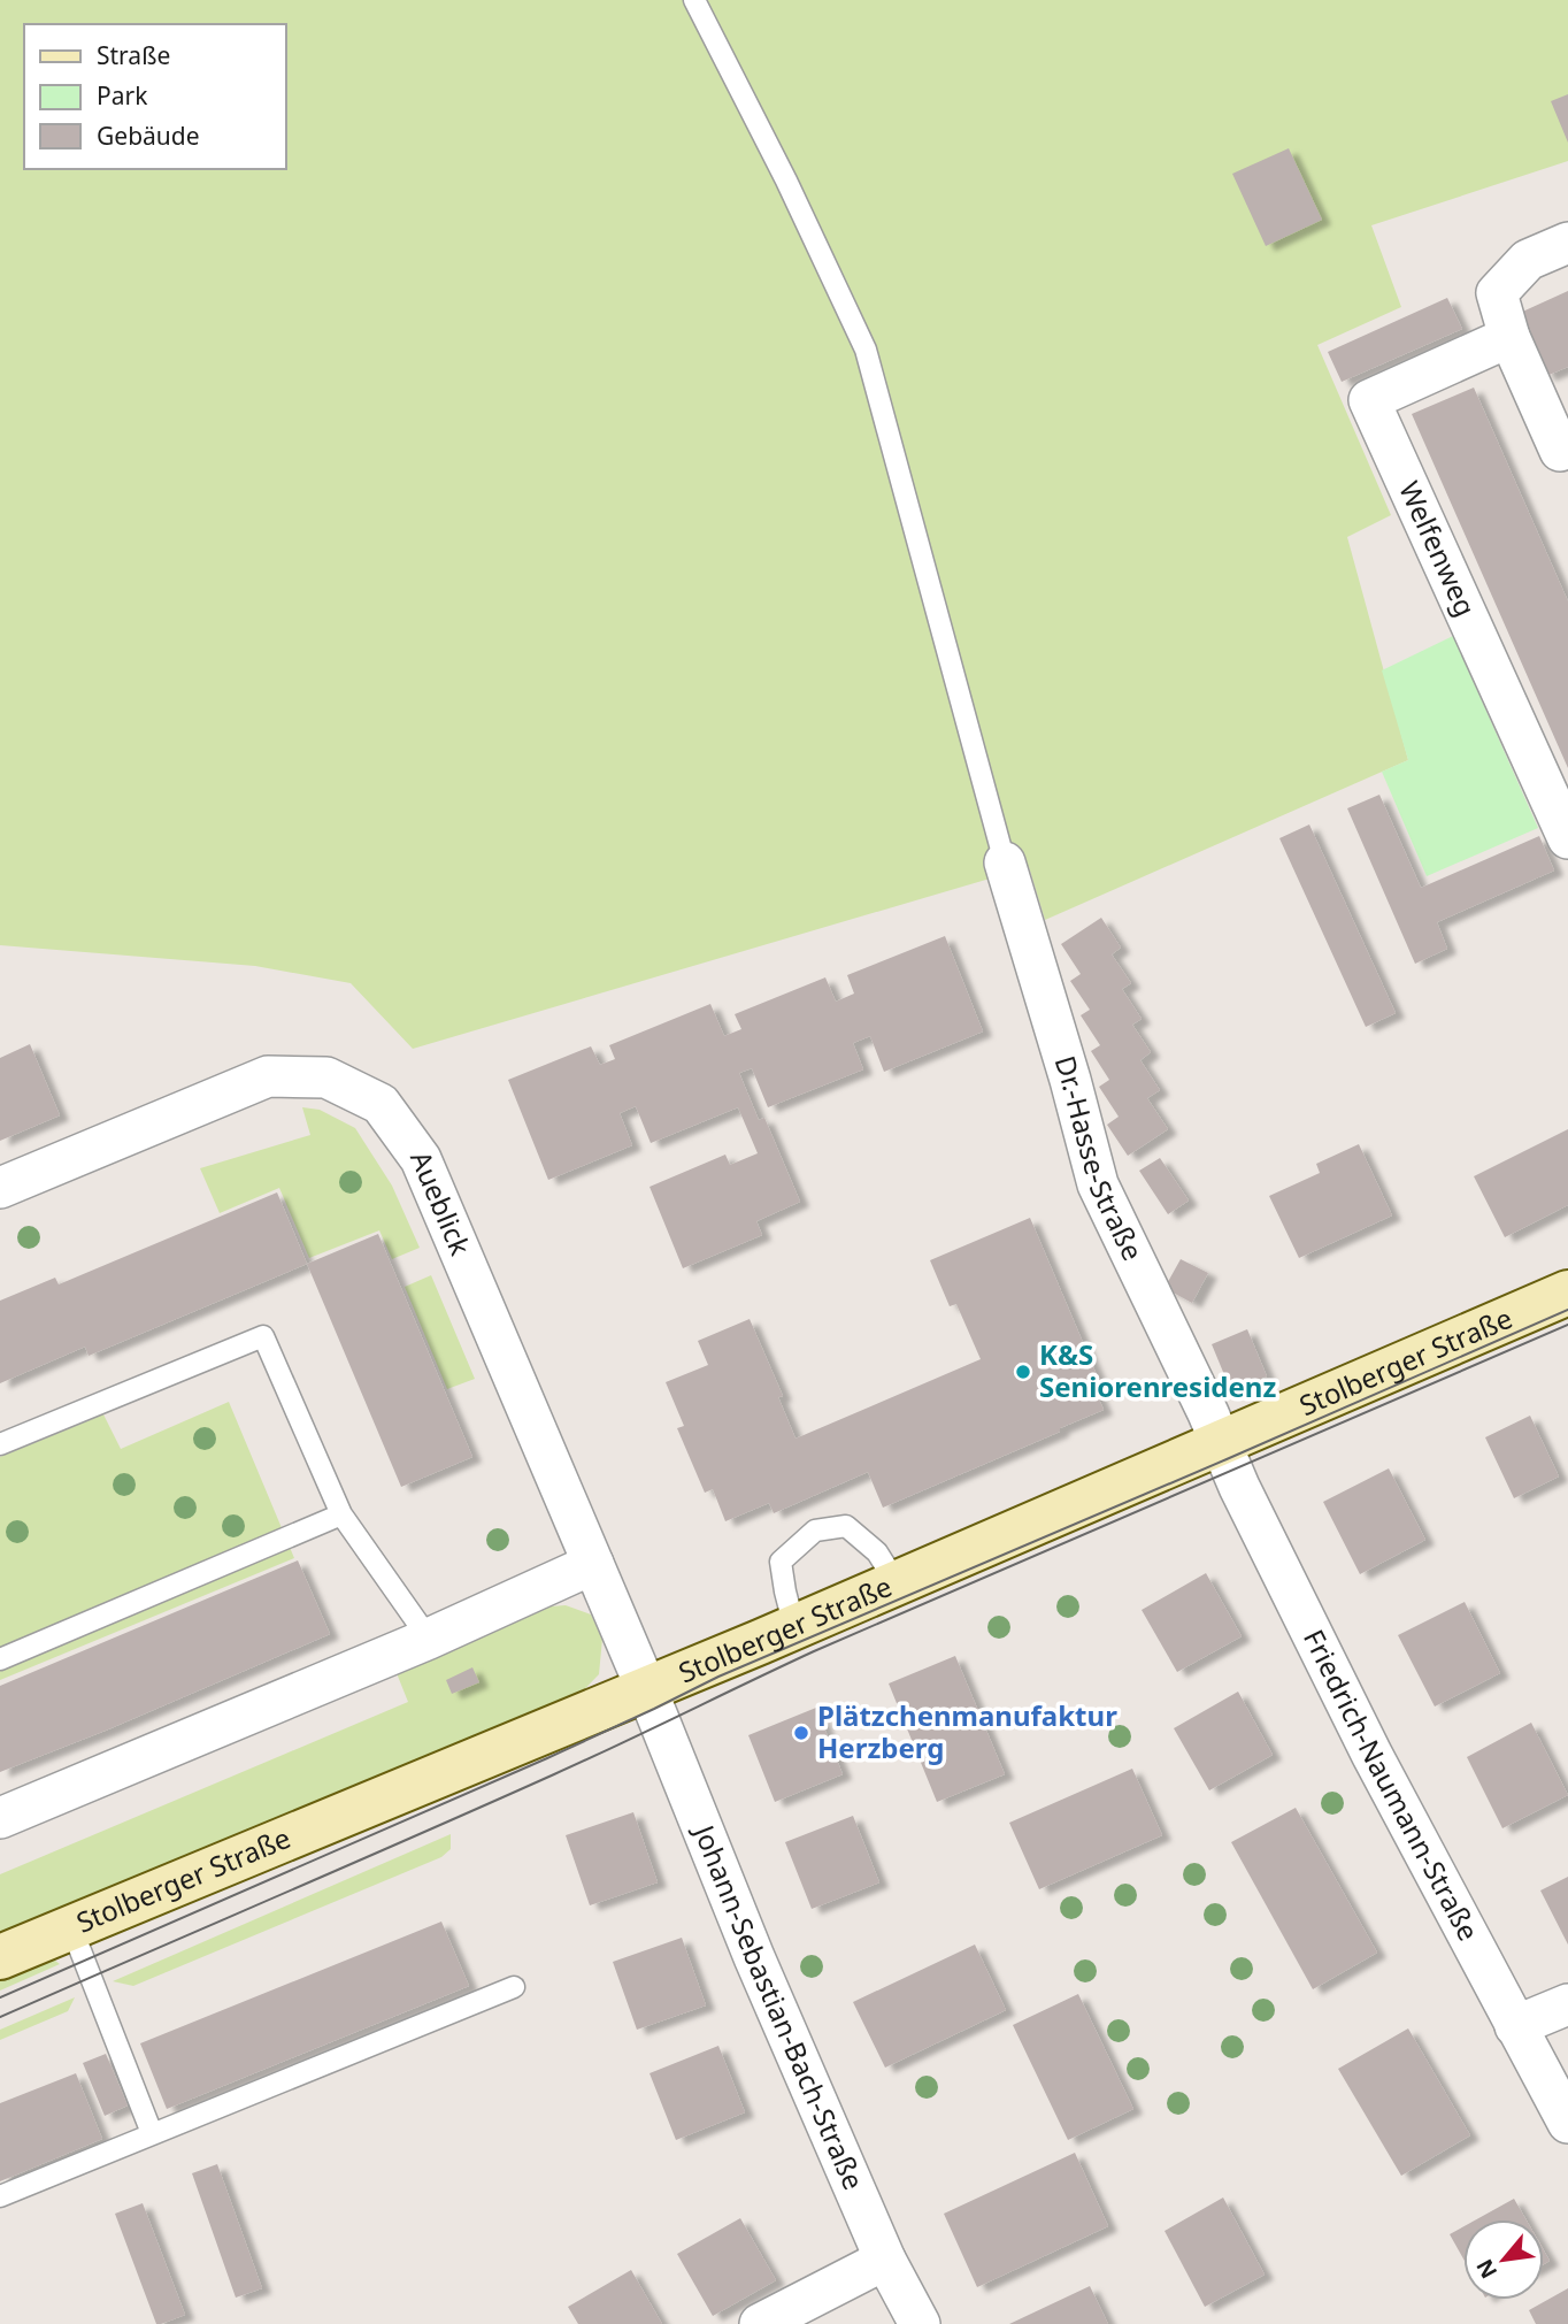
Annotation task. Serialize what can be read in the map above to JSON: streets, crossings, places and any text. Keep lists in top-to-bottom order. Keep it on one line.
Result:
{"streets":{"main road":["Stolberger Straße"],"street":["Welfenweg","Dr.-Hasse-Straße","Aueblick","Friedrich-Naumann-Straße","Johann-Sebastian-Bach-Straße"]},"crossings":[["Dr.-Hasse-Straße","Stolberger Straße"],["Dr.-Hasse-Straße","Friedrich-Naumann-Straße"],["Aueblick","Stolberger Straße"],["Aueblick","Johann-Sebastian-Bach-Straße"],["Stolberger Straße","Friedrich-Naumann-Straße"],["Stolberger Straße","Johann-Sebastian-Bach-Straße"]],"places":["K&S Seniorenresidenz","Plätzchenmanufaktur Herzberg"],"legend":["Straße","Park","Gebäude"],"north":"bottom left"}
